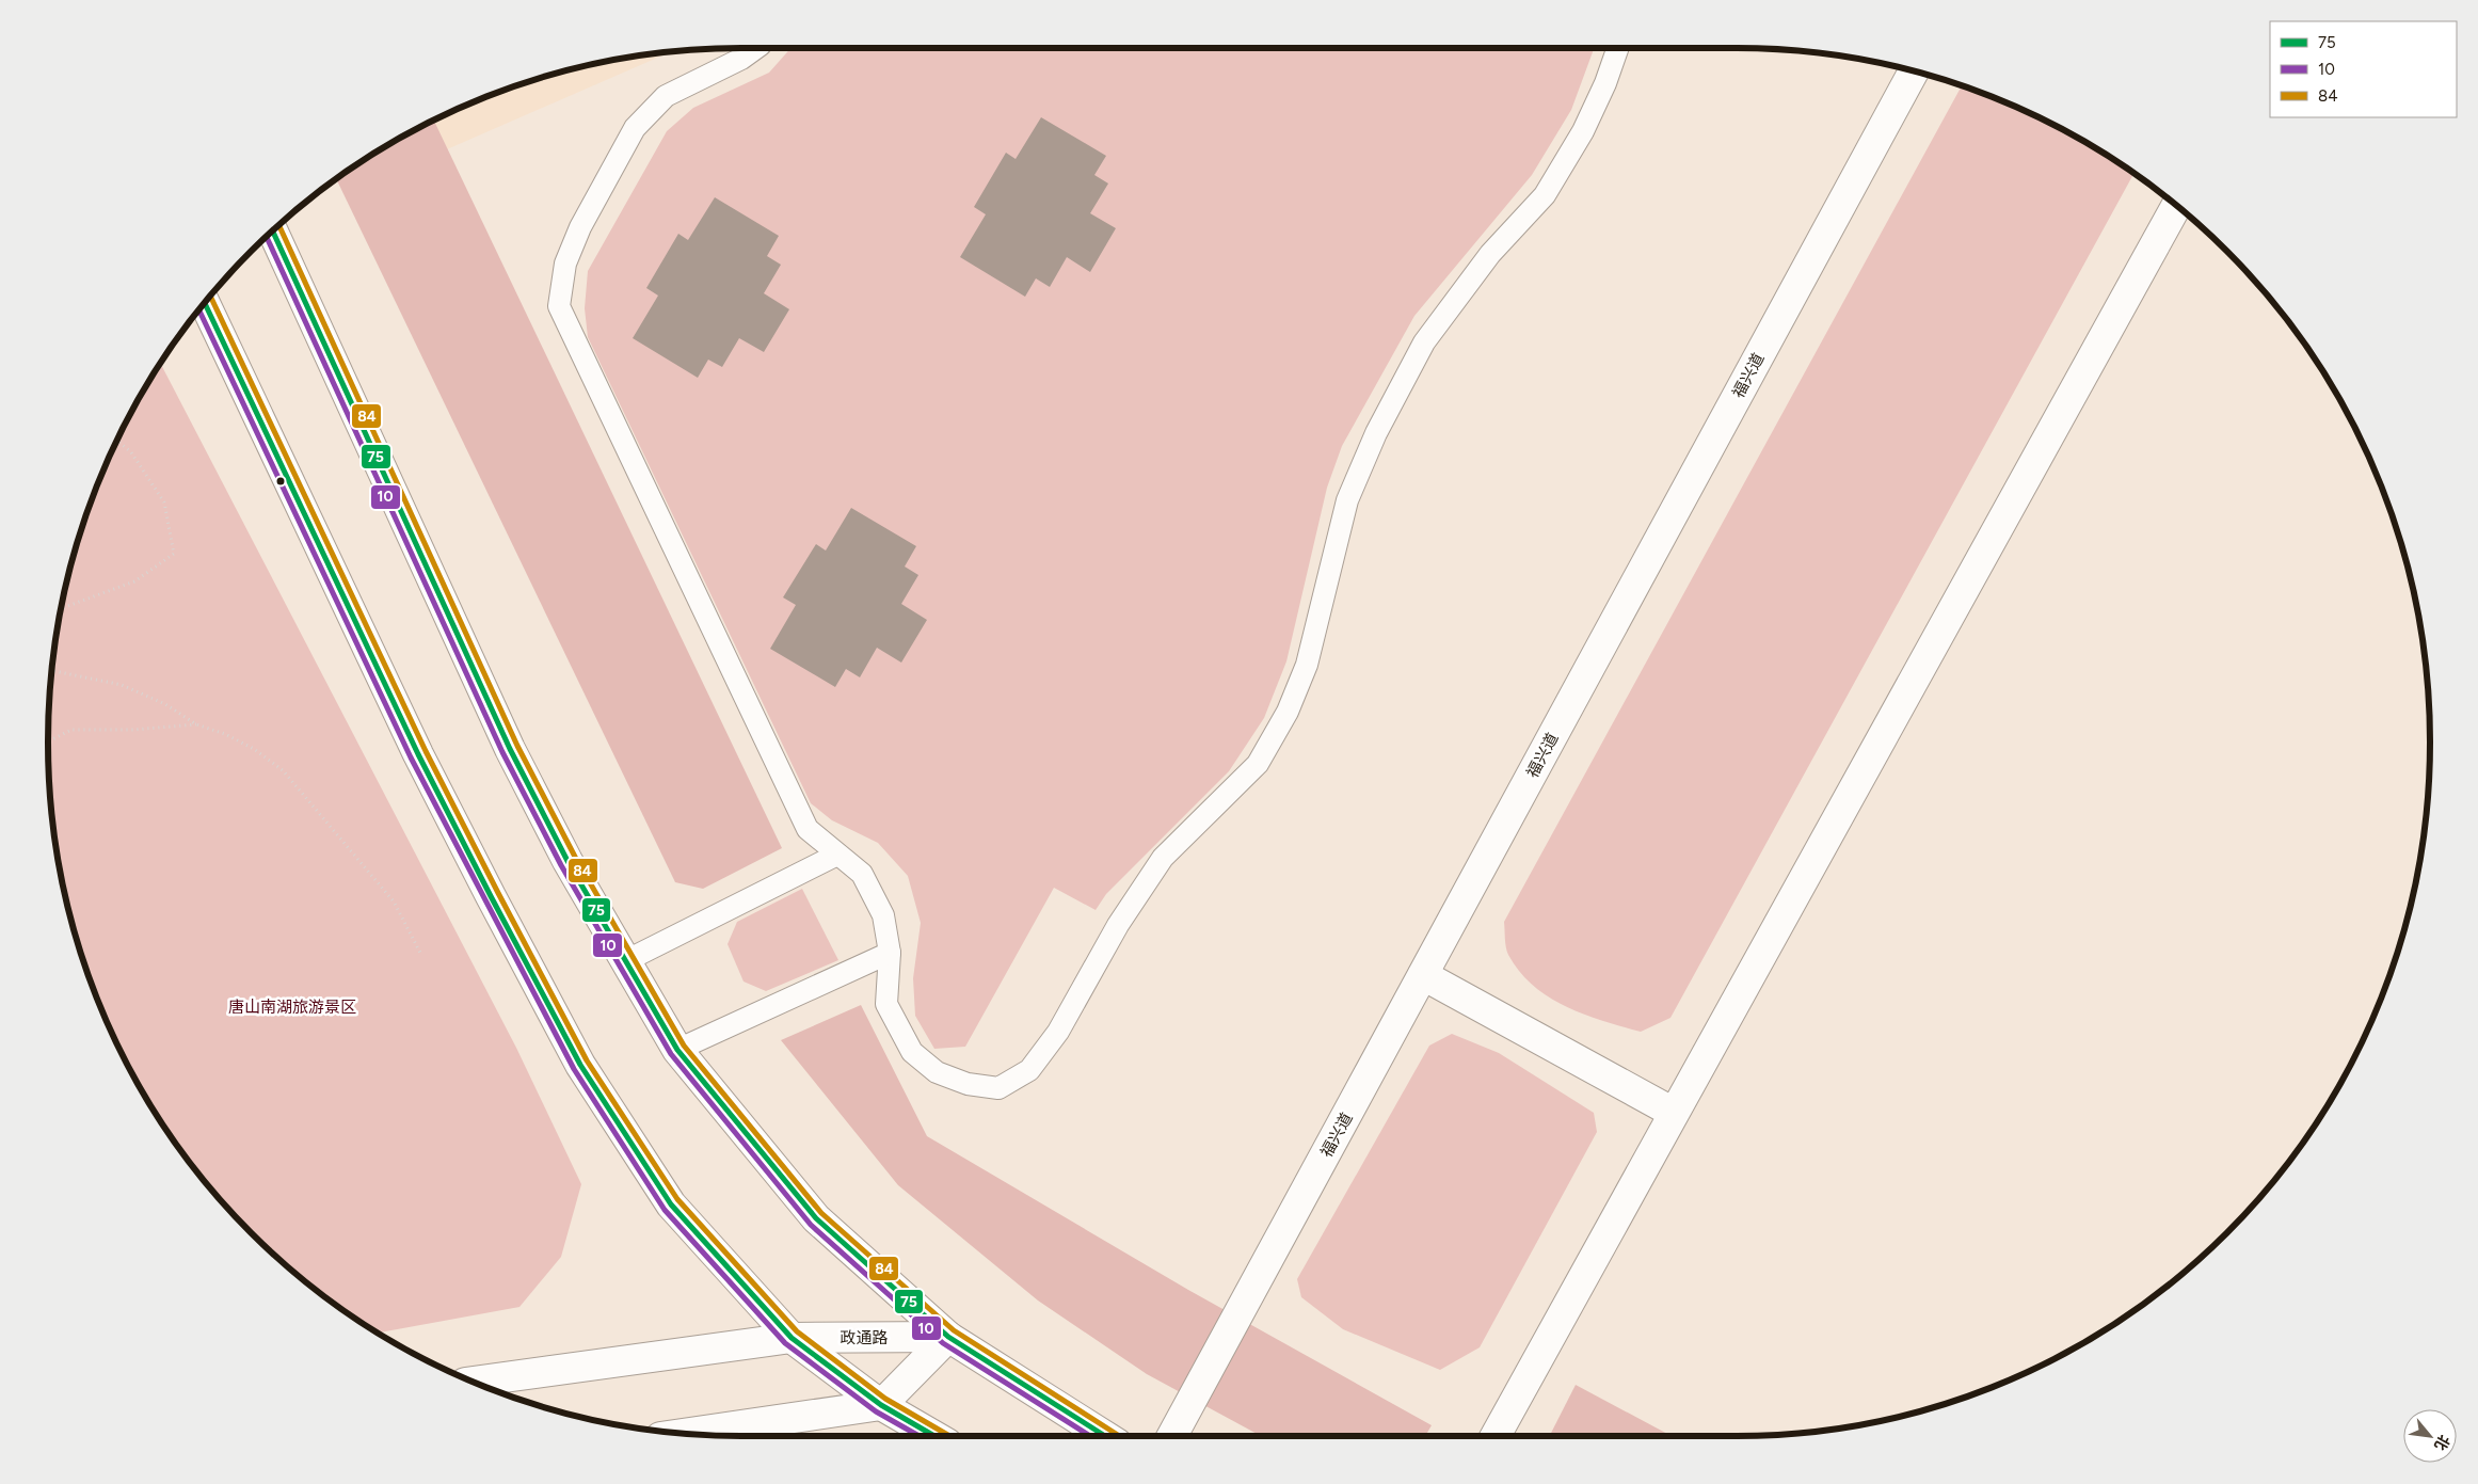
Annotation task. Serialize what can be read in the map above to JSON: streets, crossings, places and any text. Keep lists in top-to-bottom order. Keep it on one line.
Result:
{"streets":{"main road":["福兴道","政通路"]},"parks":["唐山南湖旅游景区"],"lines":["transit line 84","transit line 75","transit line 10"],"legend":["75","10","84"],"north":"bottom right"}
